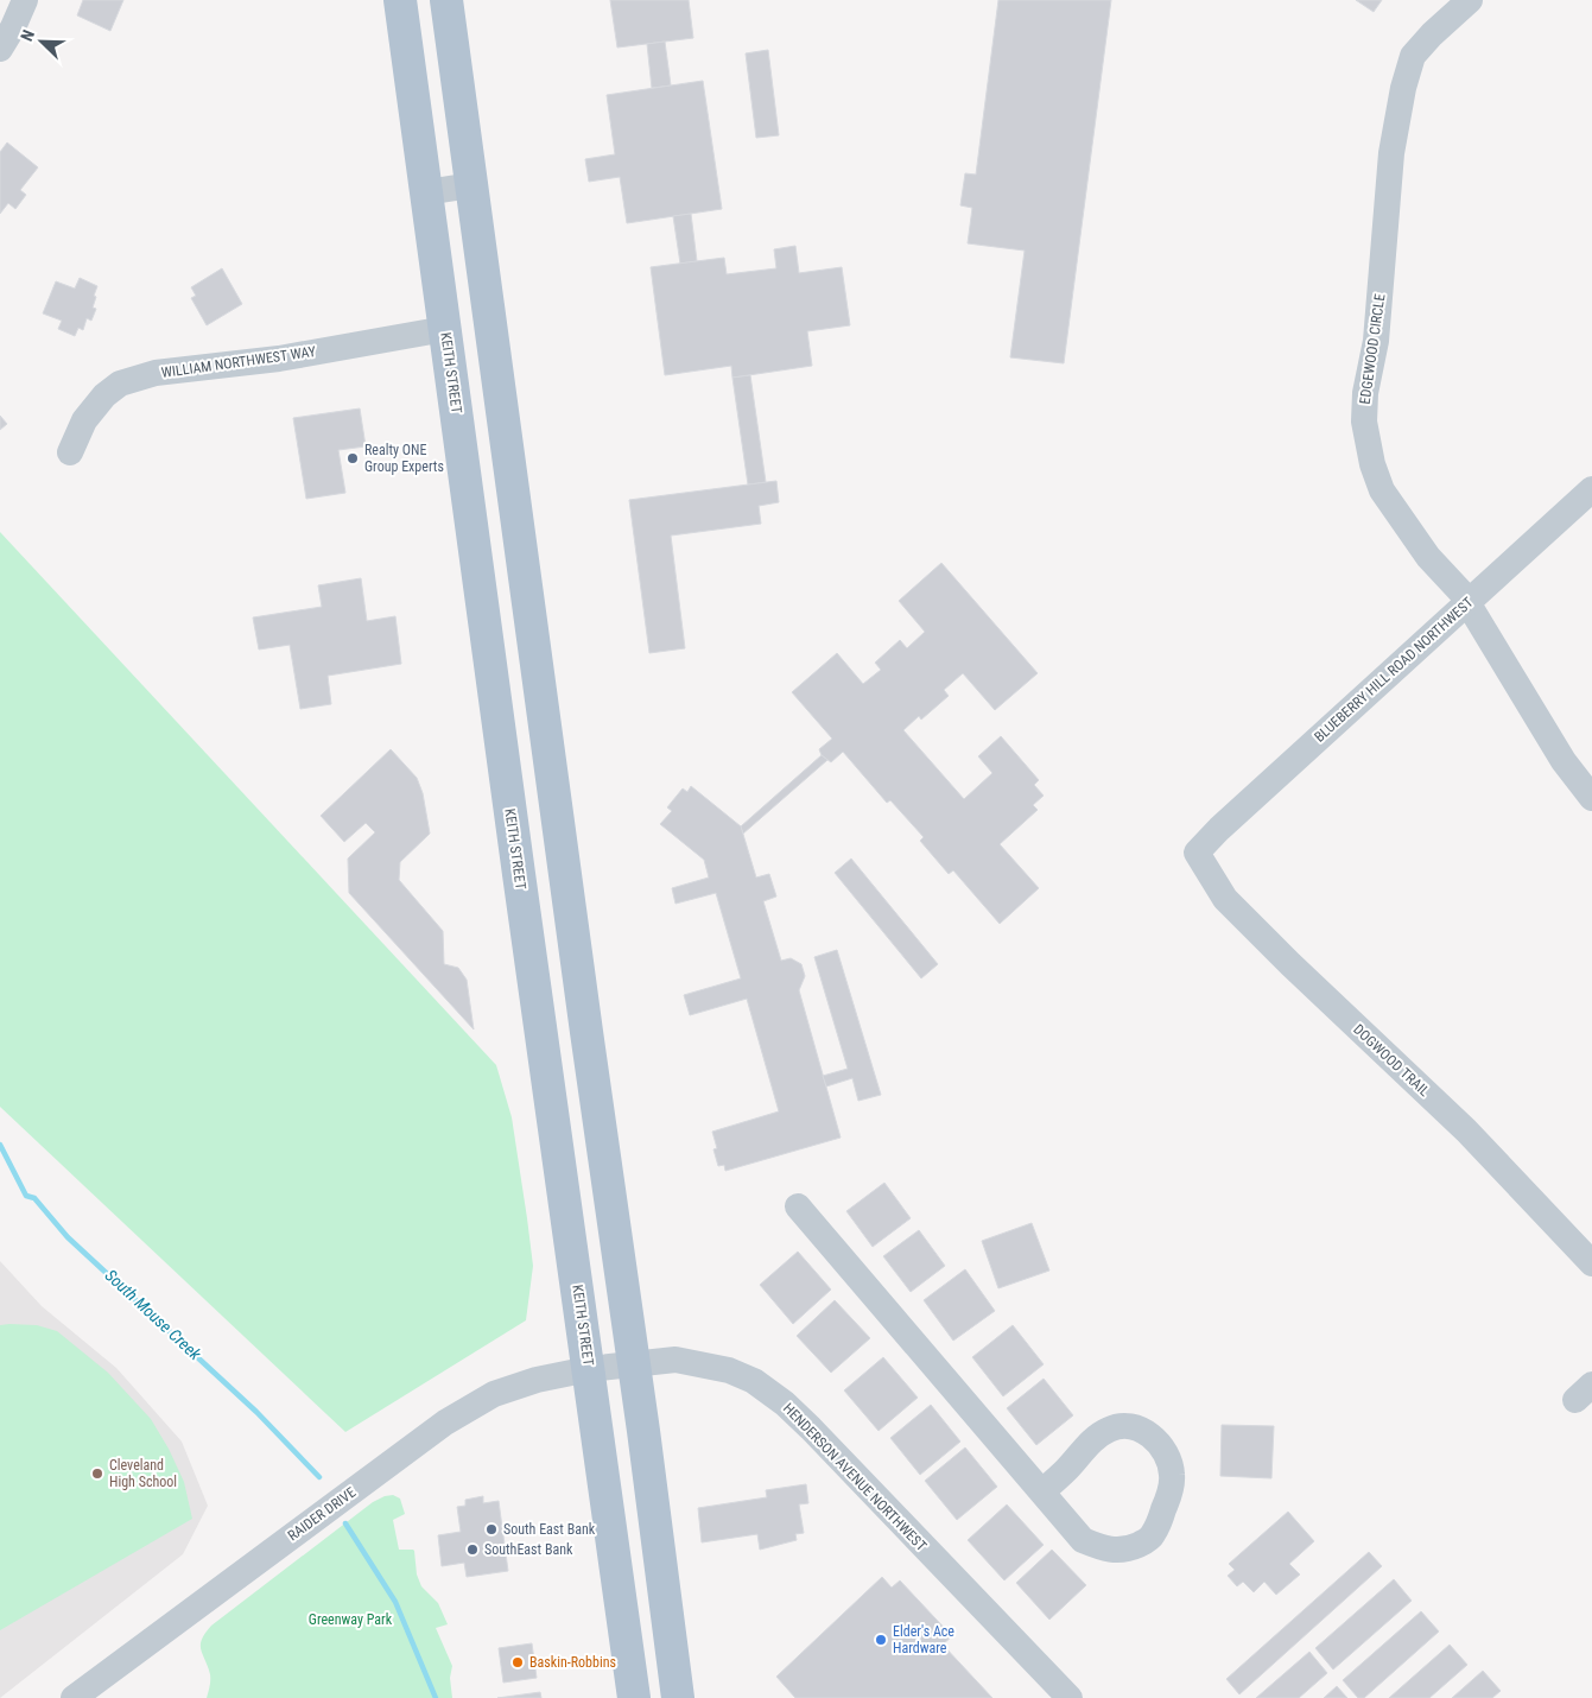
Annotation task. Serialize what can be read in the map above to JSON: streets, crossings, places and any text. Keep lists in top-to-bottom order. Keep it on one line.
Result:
{"streets":{"main road":["KEITH STREET"],"street":["EDGEWOOD CIRCLE","WILLIAM NORTHWEST WAY","BLUEBERRY HILL ROAD NORTHWEST","DOGWOOD TRAIL","HENDERSON AVENUE NORTHWEST","RAIDER DRIVE"]},"crossings":[["EDGEWOOD CIRCLE","BLUEBERRY HILL ROAD NORTHWEST"],["WILLIAM NORTHWEST WAY","KEITH STREET"],["KEITH STREET","HENDERSON AVENUE NORTHWEST"],["KEITH STREET","RAIDER DRIVE"],["BLUEBERRY HILL ROAD NORTHWEST","DOGWOOD TRAIL"],["HENDERSON AVENUE NORTHWEST","RAIDER DRIVE"]],"water":["South Mouse Creek"],"parks":["Greenway Park"],"places":["Realty ONE Group Experts","Cleveland High School","South East Bank","SouthEast Bank","Elder's Ace Hardware","Baskin-Robbins"],"north":"top left"}
